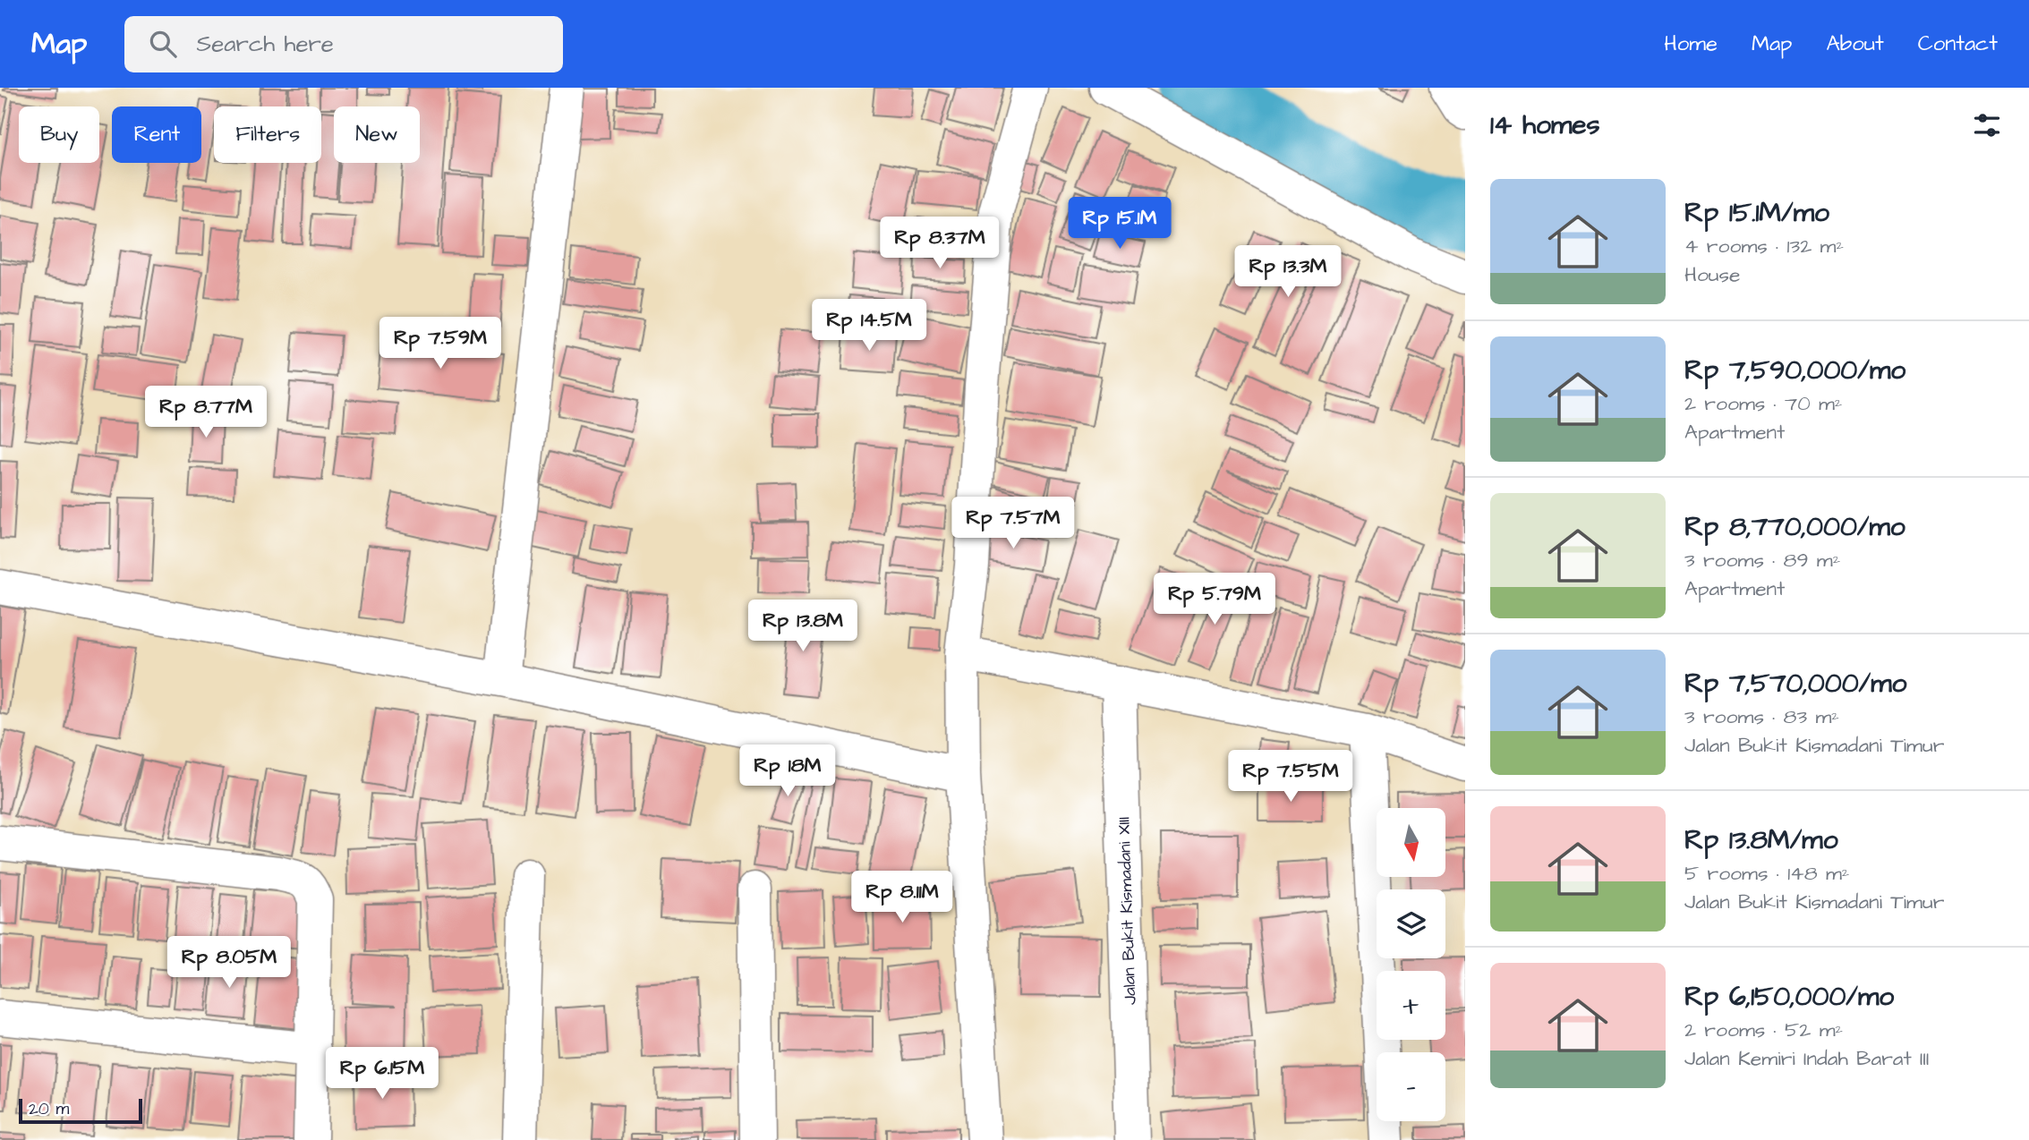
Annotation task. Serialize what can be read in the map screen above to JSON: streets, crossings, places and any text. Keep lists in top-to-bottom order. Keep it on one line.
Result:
{"streets":{"street":["Jalan Bukit Kismadani XIII"]},"scale_bar":"20 m","north":"bottom","page":{"header":"Map","search":"Search here","nav":["Home","Map","About","Contact"],"heading":"14 homes","chip":["Buy","Rent","Filters","New"],"list":[{"name":"Rp 15.1M/mo","note":"4 rooms · 132 m² · House"},{"name":"Rp 7,590,000/mo","note":"2 rooms · 70 m² · Apartment"},{"name":"Rp 8,770,000/mo","note":"3 rooms · 89 m² · Apartment"},{"name":"Rp 7,570,000/mo","note":"3 rooms · 83 m² · Jalan Bukit Kismadani Timur"},{"name":"Rp 13.8M/mo","note":"5 rooms · 148 m² · Jalan Bukit Kismadani Timur"},{"name":"Rp 6,150,000/mo","note":"2 rooms · 52 m² · Jalan Kemiri Indah Barat III"}],"price":["Rp 15.1M","Rp 8.37M","Rp 13.3M","Rp 14.5M","Rp 7.59M","Rp 8.77M","Rp 7.57M","Rp 5.79M","Rp 13.8M","Rp 18M","Rp 7.55M","Rp 8.11M","Rp 8.05M","Rp 6.15M"],"map_buttons":["+","−"],"scale":"20 m"}}
